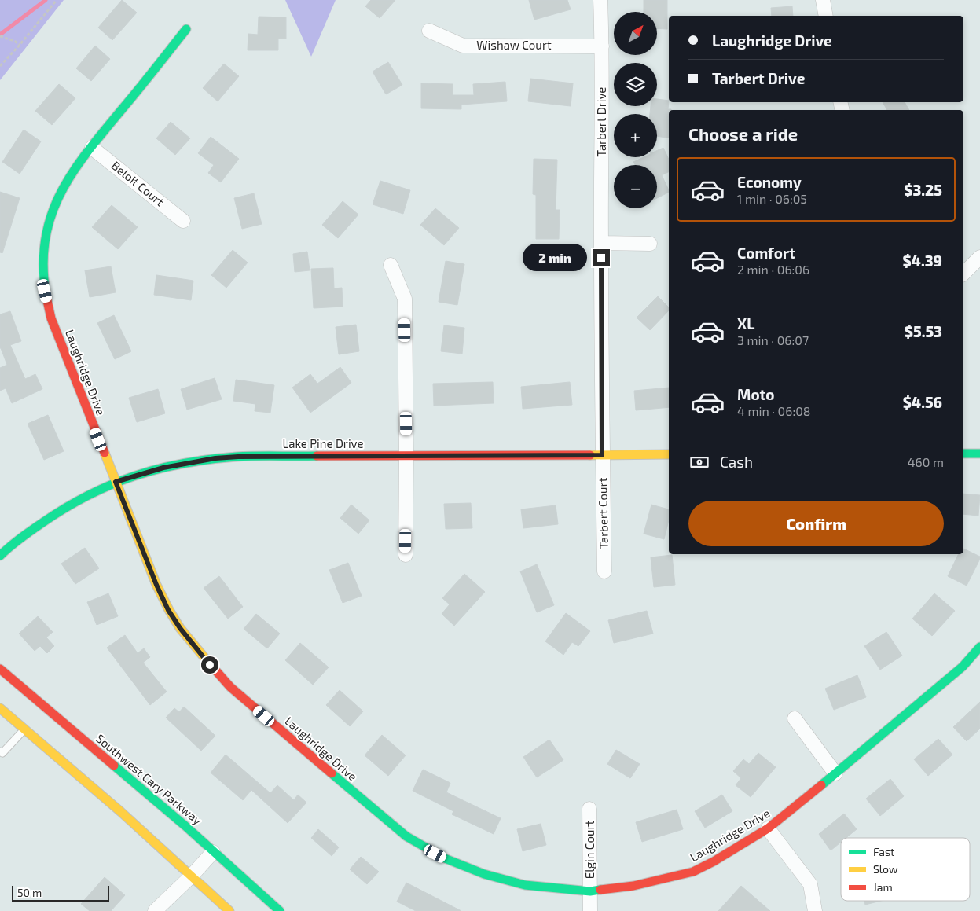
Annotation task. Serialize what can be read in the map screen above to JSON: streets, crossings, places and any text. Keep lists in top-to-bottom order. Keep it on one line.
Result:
{"streets":{"street":["Wishaw Court","Tarbert Drive","Beloit Court","Laughridge Drive","Lake Pine Drive","Tarbert Court","Southwest Cary Parkway","Elgin Court"]},"crossings":[["Wishaw Court","Tarbert Drive"],["Tarbert Drive","Lake Pine Drive"],["Tarbert Drive","Tarbert Court"],["Beloit Court","Laughridge Drive"],["Laughridge Drive","Lake Pine Drive"],["Laughridge Drive","Elgin Court"],["Lake Pine Drive","Tarbert Court"]],"legend":["Fast","Slow","Jam"],"scale_bar":"50 m","north":"top right","page":{"map_buttons":["+","−"],"banner":["Laughridge Drive","Tarbert Drive"],"heading":"Choose a ride","list":[{"name":"Economy","note":"1 min · 06:05","value":"$3.25"},{"name":"Comfort","note":"2 min · 06:06","value":"$4.39"},{"name":"XL","note":"3 min · 06:07","value":"$5.53"},{"name":"Moto","note":"4 min · 06:08","value":"$4.56"}],"bubble":"2 min","pay":["Cash","460 m"],"buttons":"Confirm","scale":"50 m"}}
